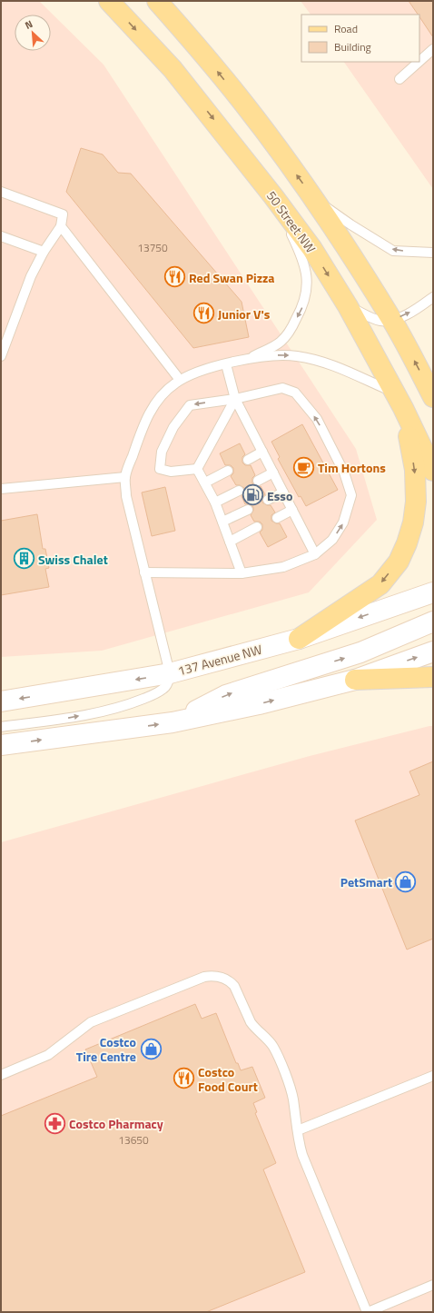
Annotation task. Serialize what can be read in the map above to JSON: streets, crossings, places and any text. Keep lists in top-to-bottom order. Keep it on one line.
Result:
{"streets":{"main road":["50 Street NW","137 Avenue NW"]},"places":{"restaurant":["Red Swan Pizza","Junior V's","Costco Food Court"],"cafe":["Tim Hortons"],"fuel station":["Esso"],"building":["Swiss Chalet"],"shop":["PetSmart","Costco Tire Centre"],"pharmacy":["Costco Pharmacy"]},"house_numbers":["13750","13650"],"legend":["Road","Building"],"north":"top left"}
